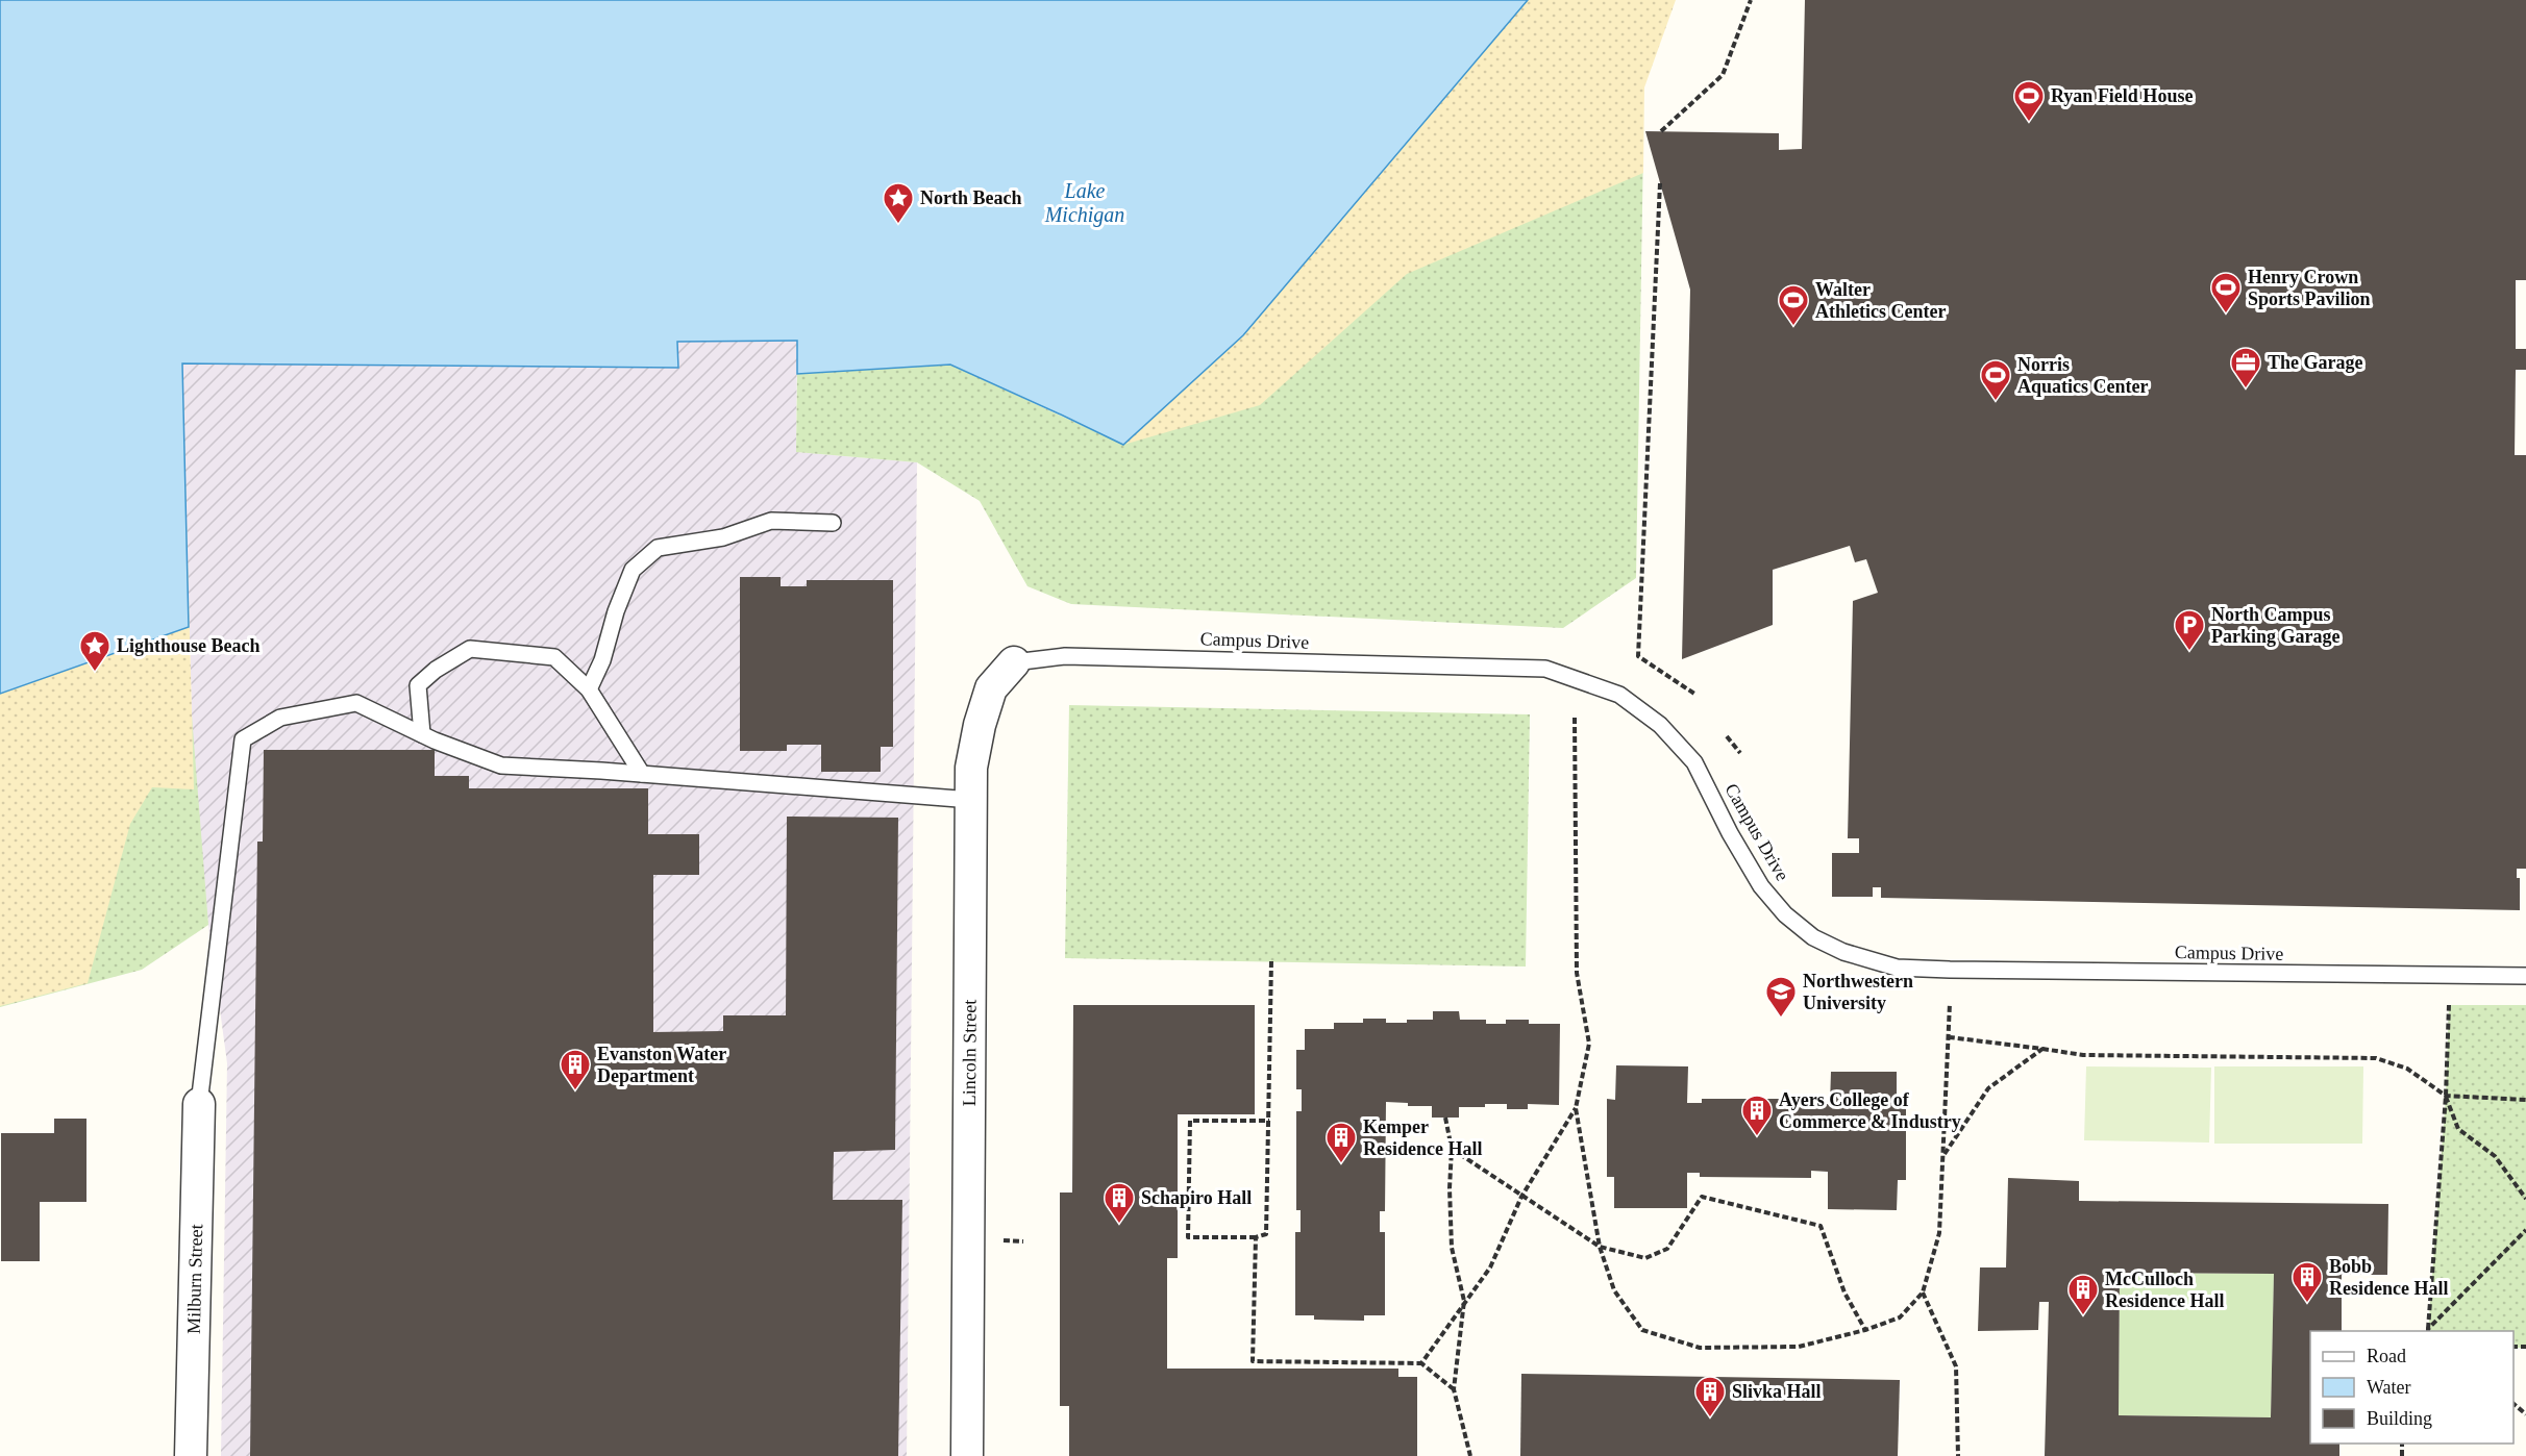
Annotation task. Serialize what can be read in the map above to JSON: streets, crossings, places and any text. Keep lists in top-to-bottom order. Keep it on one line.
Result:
{"streets":{"street":["Lincoln Street","Milburn Street"],"lane":["Campus Drive"]},"crossings":[["Campus Drive","Lincoln Street"]],"water":["Lake Michigan"],"places":{"sports":["Ryan Field House","Henry Crown Sports Pavilion","Walter Athletics Center","Norris Aquatics Center"],"place":["North Beach","Lighthouse Beach"],"office":["The Garage"],"parking":["North Campus Parking Garage"],"school or university":["Northwestern University"],"building":["Evanston Water Department","Ayers College of Commerce & Industry","Kemper Residence Hall","Schapiro Hall","Bobb Residence Hall","McCulloch Residence Hall","Slivka Hall"]},"legend":["Road","Water","Building"]}
